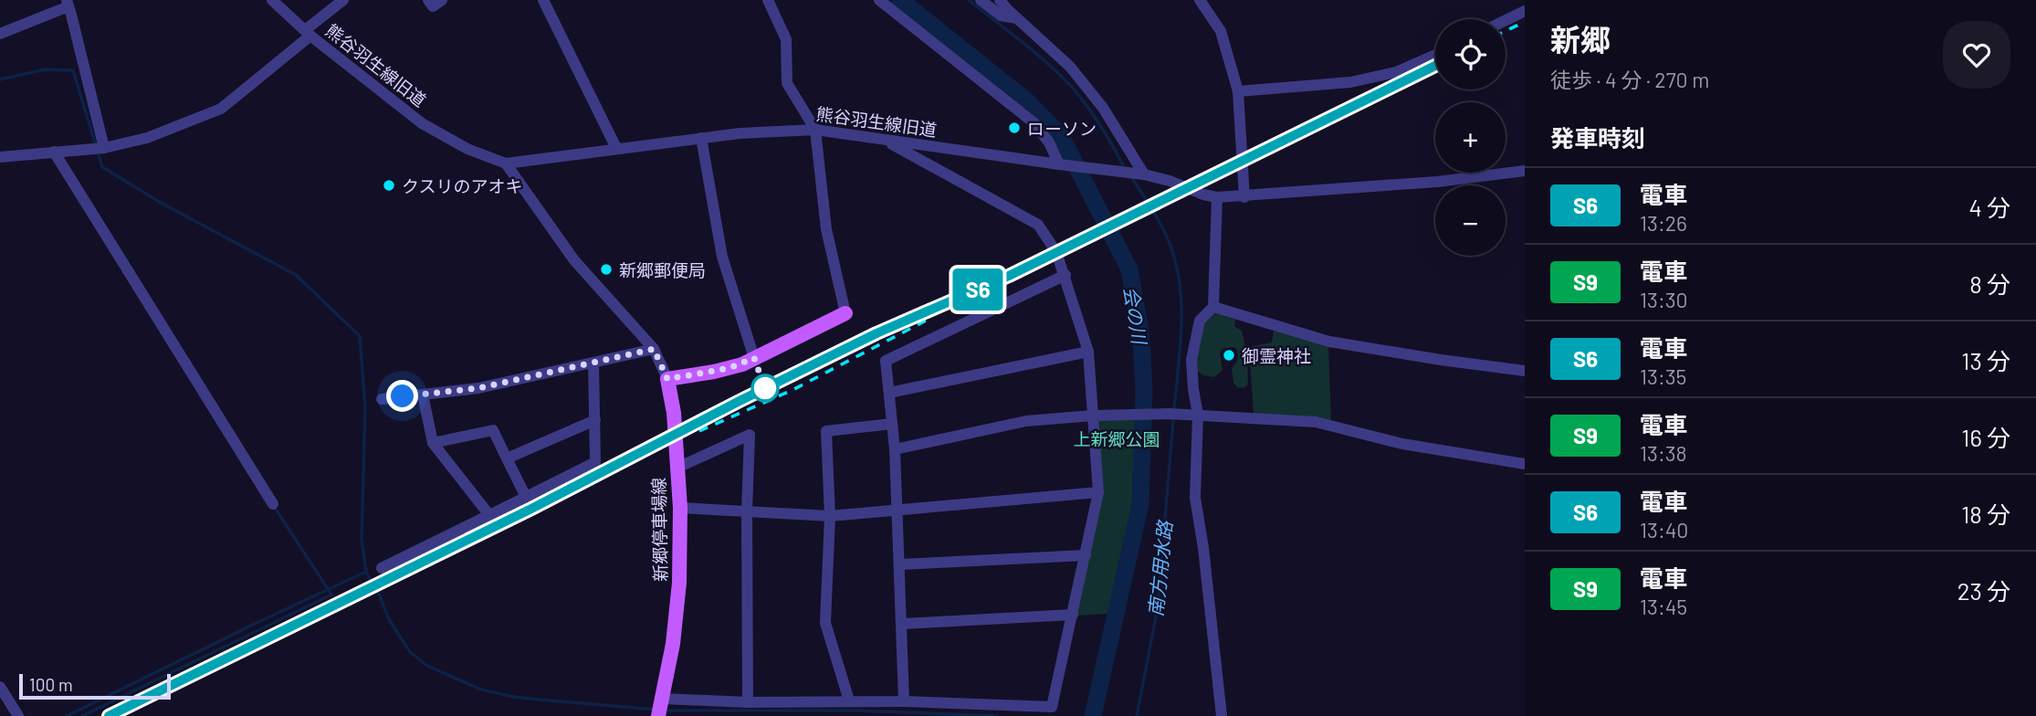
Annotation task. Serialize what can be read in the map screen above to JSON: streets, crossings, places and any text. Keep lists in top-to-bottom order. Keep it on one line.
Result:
{"streets":{"main road":["新郷停車場線"],"street":["熊谷羽生線旧道"]},"water":["会の川","南方用水路"],"parks":["上新郷公園"],"places":["ローソン","クスリのアオキ","新郷郵便局","御霊神社"],"scale_bar":"100 m","page":{"on_map":"S6","heading":[["新郷","徒歩 · 4 分 · 270 m"],"発車時刻"],"map_buttons":["+","−"],"list":[{"mark":"S6","name":"電車","note":"13:26","value":"4 分"},{"mark":"S9","name":"電車","note":"13:30","value":"8 分"},{"mark":"S6","name":"電車","note":"13:35","value":"13 分"},{"mark":"S9","name":"電車","note":"13:38","value":"16 分"},{"mark":"S6","name":"電車","note":"13:40","value":"18 分"},{"mark":"S9","name":"電車","note":"13:45","value":"23 分"}],"scale":"100 m"}}
